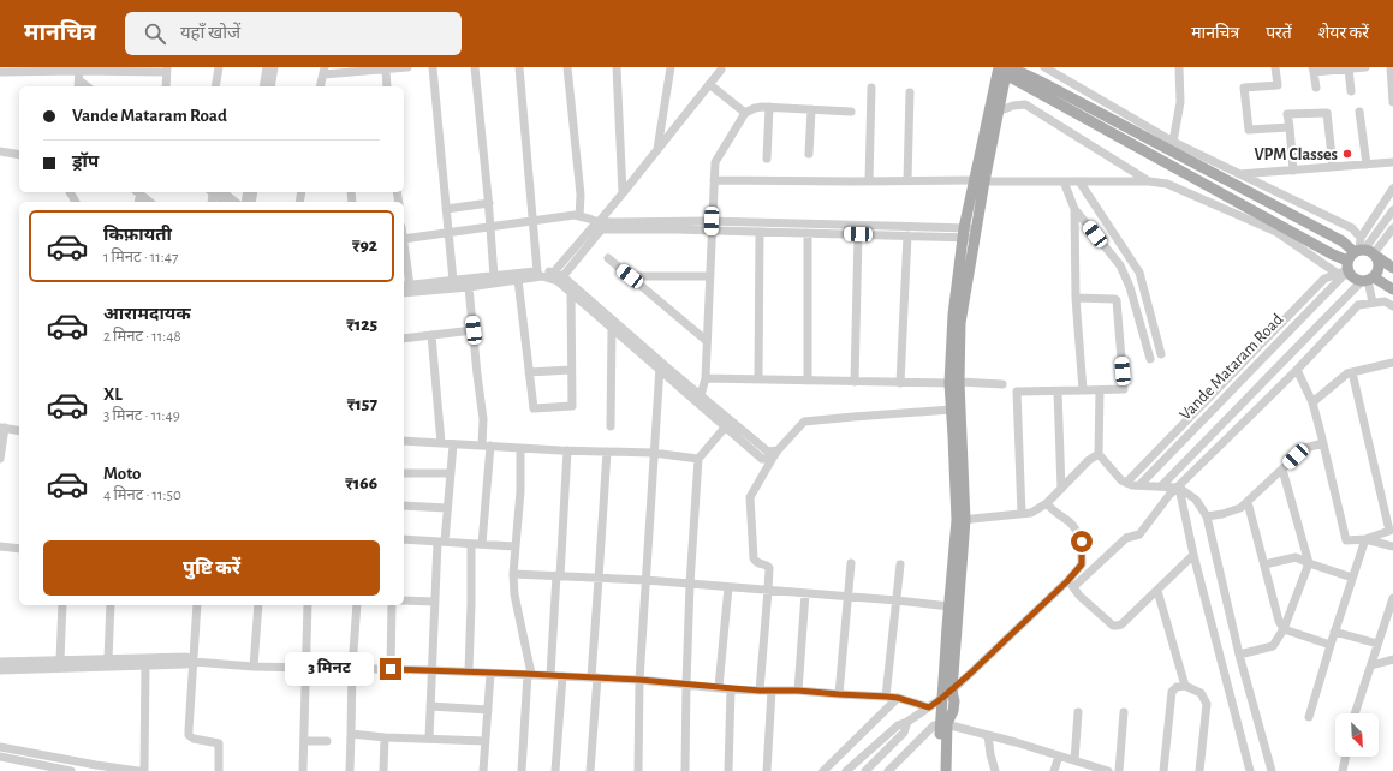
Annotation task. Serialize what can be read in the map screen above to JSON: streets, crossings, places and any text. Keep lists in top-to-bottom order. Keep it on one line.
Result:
{"streets":{"street":["Vande Mataram Road"]},"places":["VPM Classes"],"north":"bottom right","page":{"header":"मानचित्र","search":"यहाँ खोजें","nav":["मानचित्र","परतें","शेयर करें"],"banner":["Vande Mataram Road","ड्रॉप"],"list":[{"name":"किफ़ायती","note":"1 मिनट · 11:47","value":"₹92"},{"name":"आरामदायक","note":"2 मिनट · 11:48","value":"₹125"},{"name":"XL","note":"3 मिनट · 11:49","value":"₹157"},{"name":"Moto","note":"4 मिनट · 11:50","value":"₹166"}],"buttons":"पुष्टि करें","bubble":"3 मिनट"}}
